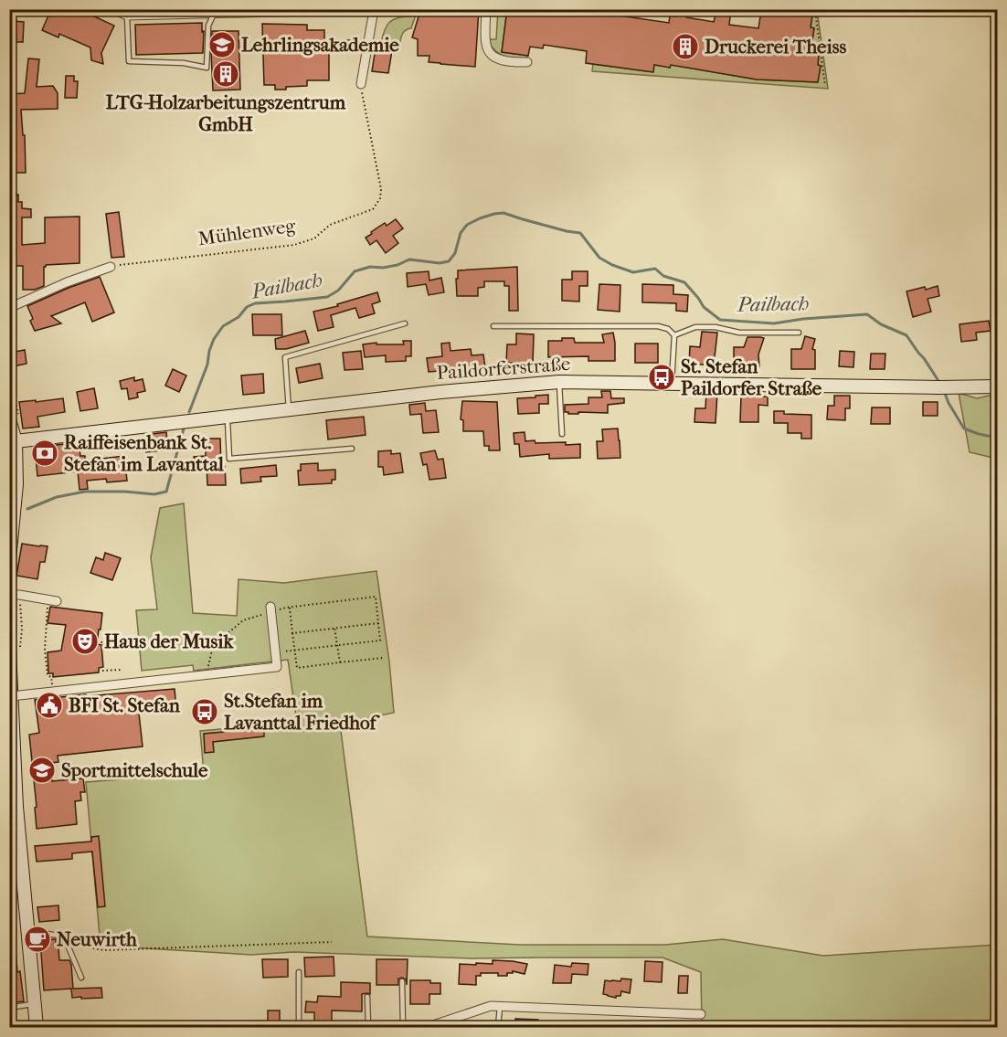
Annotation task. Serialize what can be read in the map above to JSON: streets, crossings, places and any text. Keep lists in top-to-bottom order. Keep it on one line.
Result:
{"streets":{"street":["Paildorferstraße"],"path":["Mühlenweg"]},"water":["Pailbach"],"places":{"school or university":["Lehrlingsakademie","Sportmittelschule"],"building":["Druckerei Theiss","LTG-Holzarbeitungszentrum GmbH"],"bus stop":["St. Stefan Paildorfer Straße","St.Stefan im Lavanttal Friedhof"],"bank":["Raiffeisenbank St. Stefan im Lavanttal"],"theatre":["Haus der Musik"],"public building":["BFI St. Stefan"],"cafe":["Neuwirth"]}}
